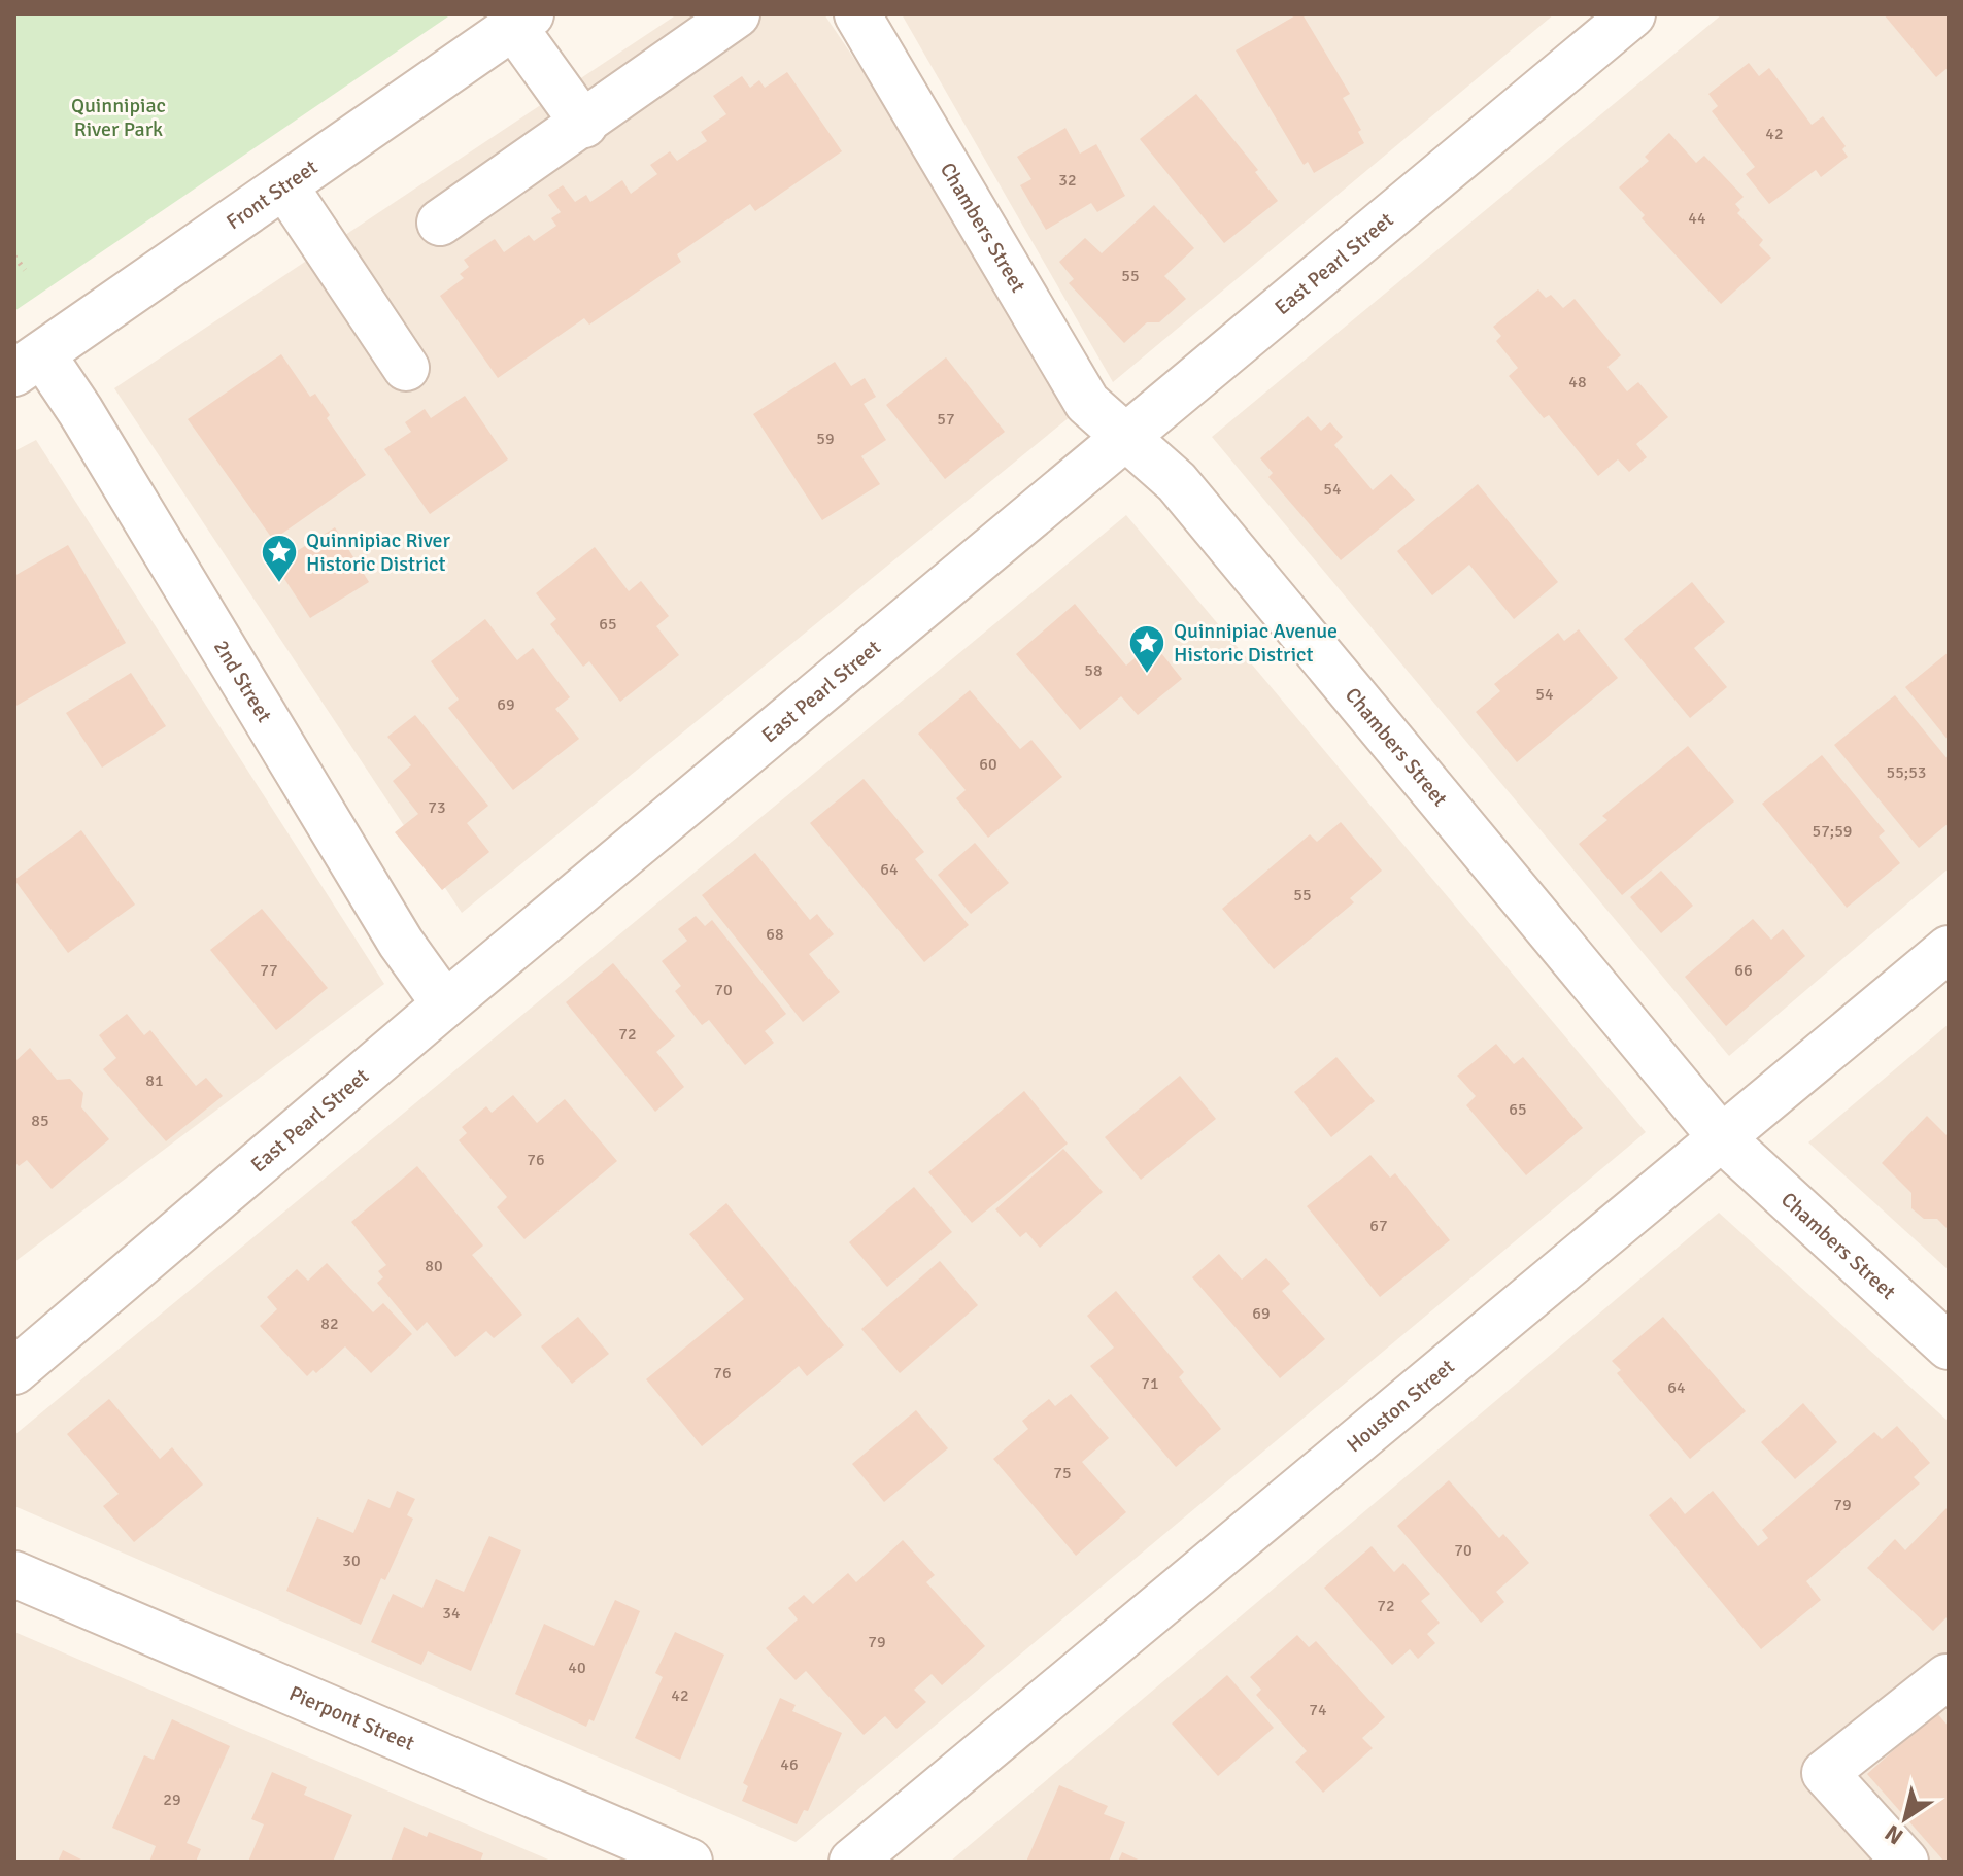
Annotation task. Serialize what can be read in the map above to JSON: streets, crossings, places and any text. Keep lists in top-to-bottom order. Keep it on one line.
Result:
{"streets":{"street":["Front Street","Chambers Street","East Pearl Street","2nd Street","Houston Street","Pierpont Street"]},"crossings":[["Front Street","2nd Street"],["Chambers Street","East Pearl Street"],["Chambers Street","Houston Street"],["East Pearl Street","2nd Street"]],"parks":["Quinnipiac River Park"],"places":{"place":["Quinnipiac River Historic District","Quinnipiac Avenue Historic District"]},"house_numbers":["42","32","44","55","48","57","59","54","65","58","54","69","60","55;53","73","57;59","64","55","68","77","66","70","72","81","65","85","76","67","80","69","82","76","71","64","75","79","70","30","72","34","79","40","42","74","46","29"],"north":"bottom left"}
